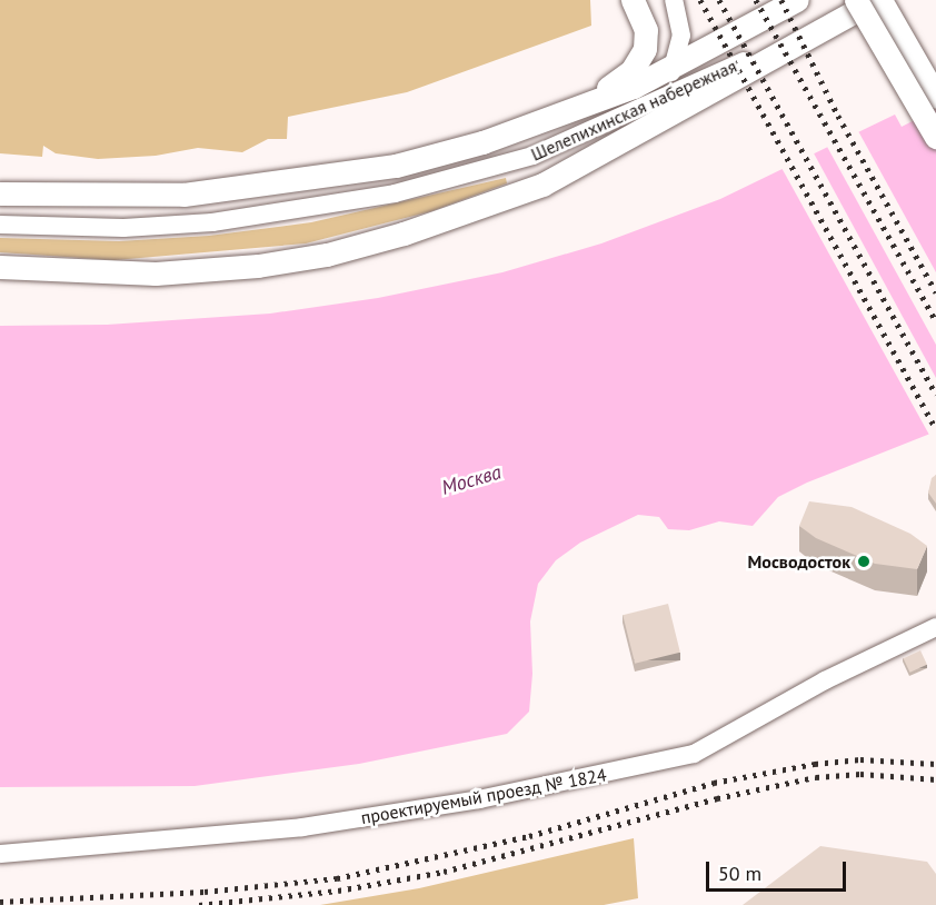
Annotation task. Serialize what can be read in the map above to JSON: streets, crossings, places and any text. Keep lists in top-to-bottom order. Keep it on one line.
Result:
{"streets":{"main road":["Шелепихинская набережная"],"street":["проектируемый проезд № 1824"]},"water":["Москва"],"places":["Мосводосток"],"scale_bar":"50 m"}
